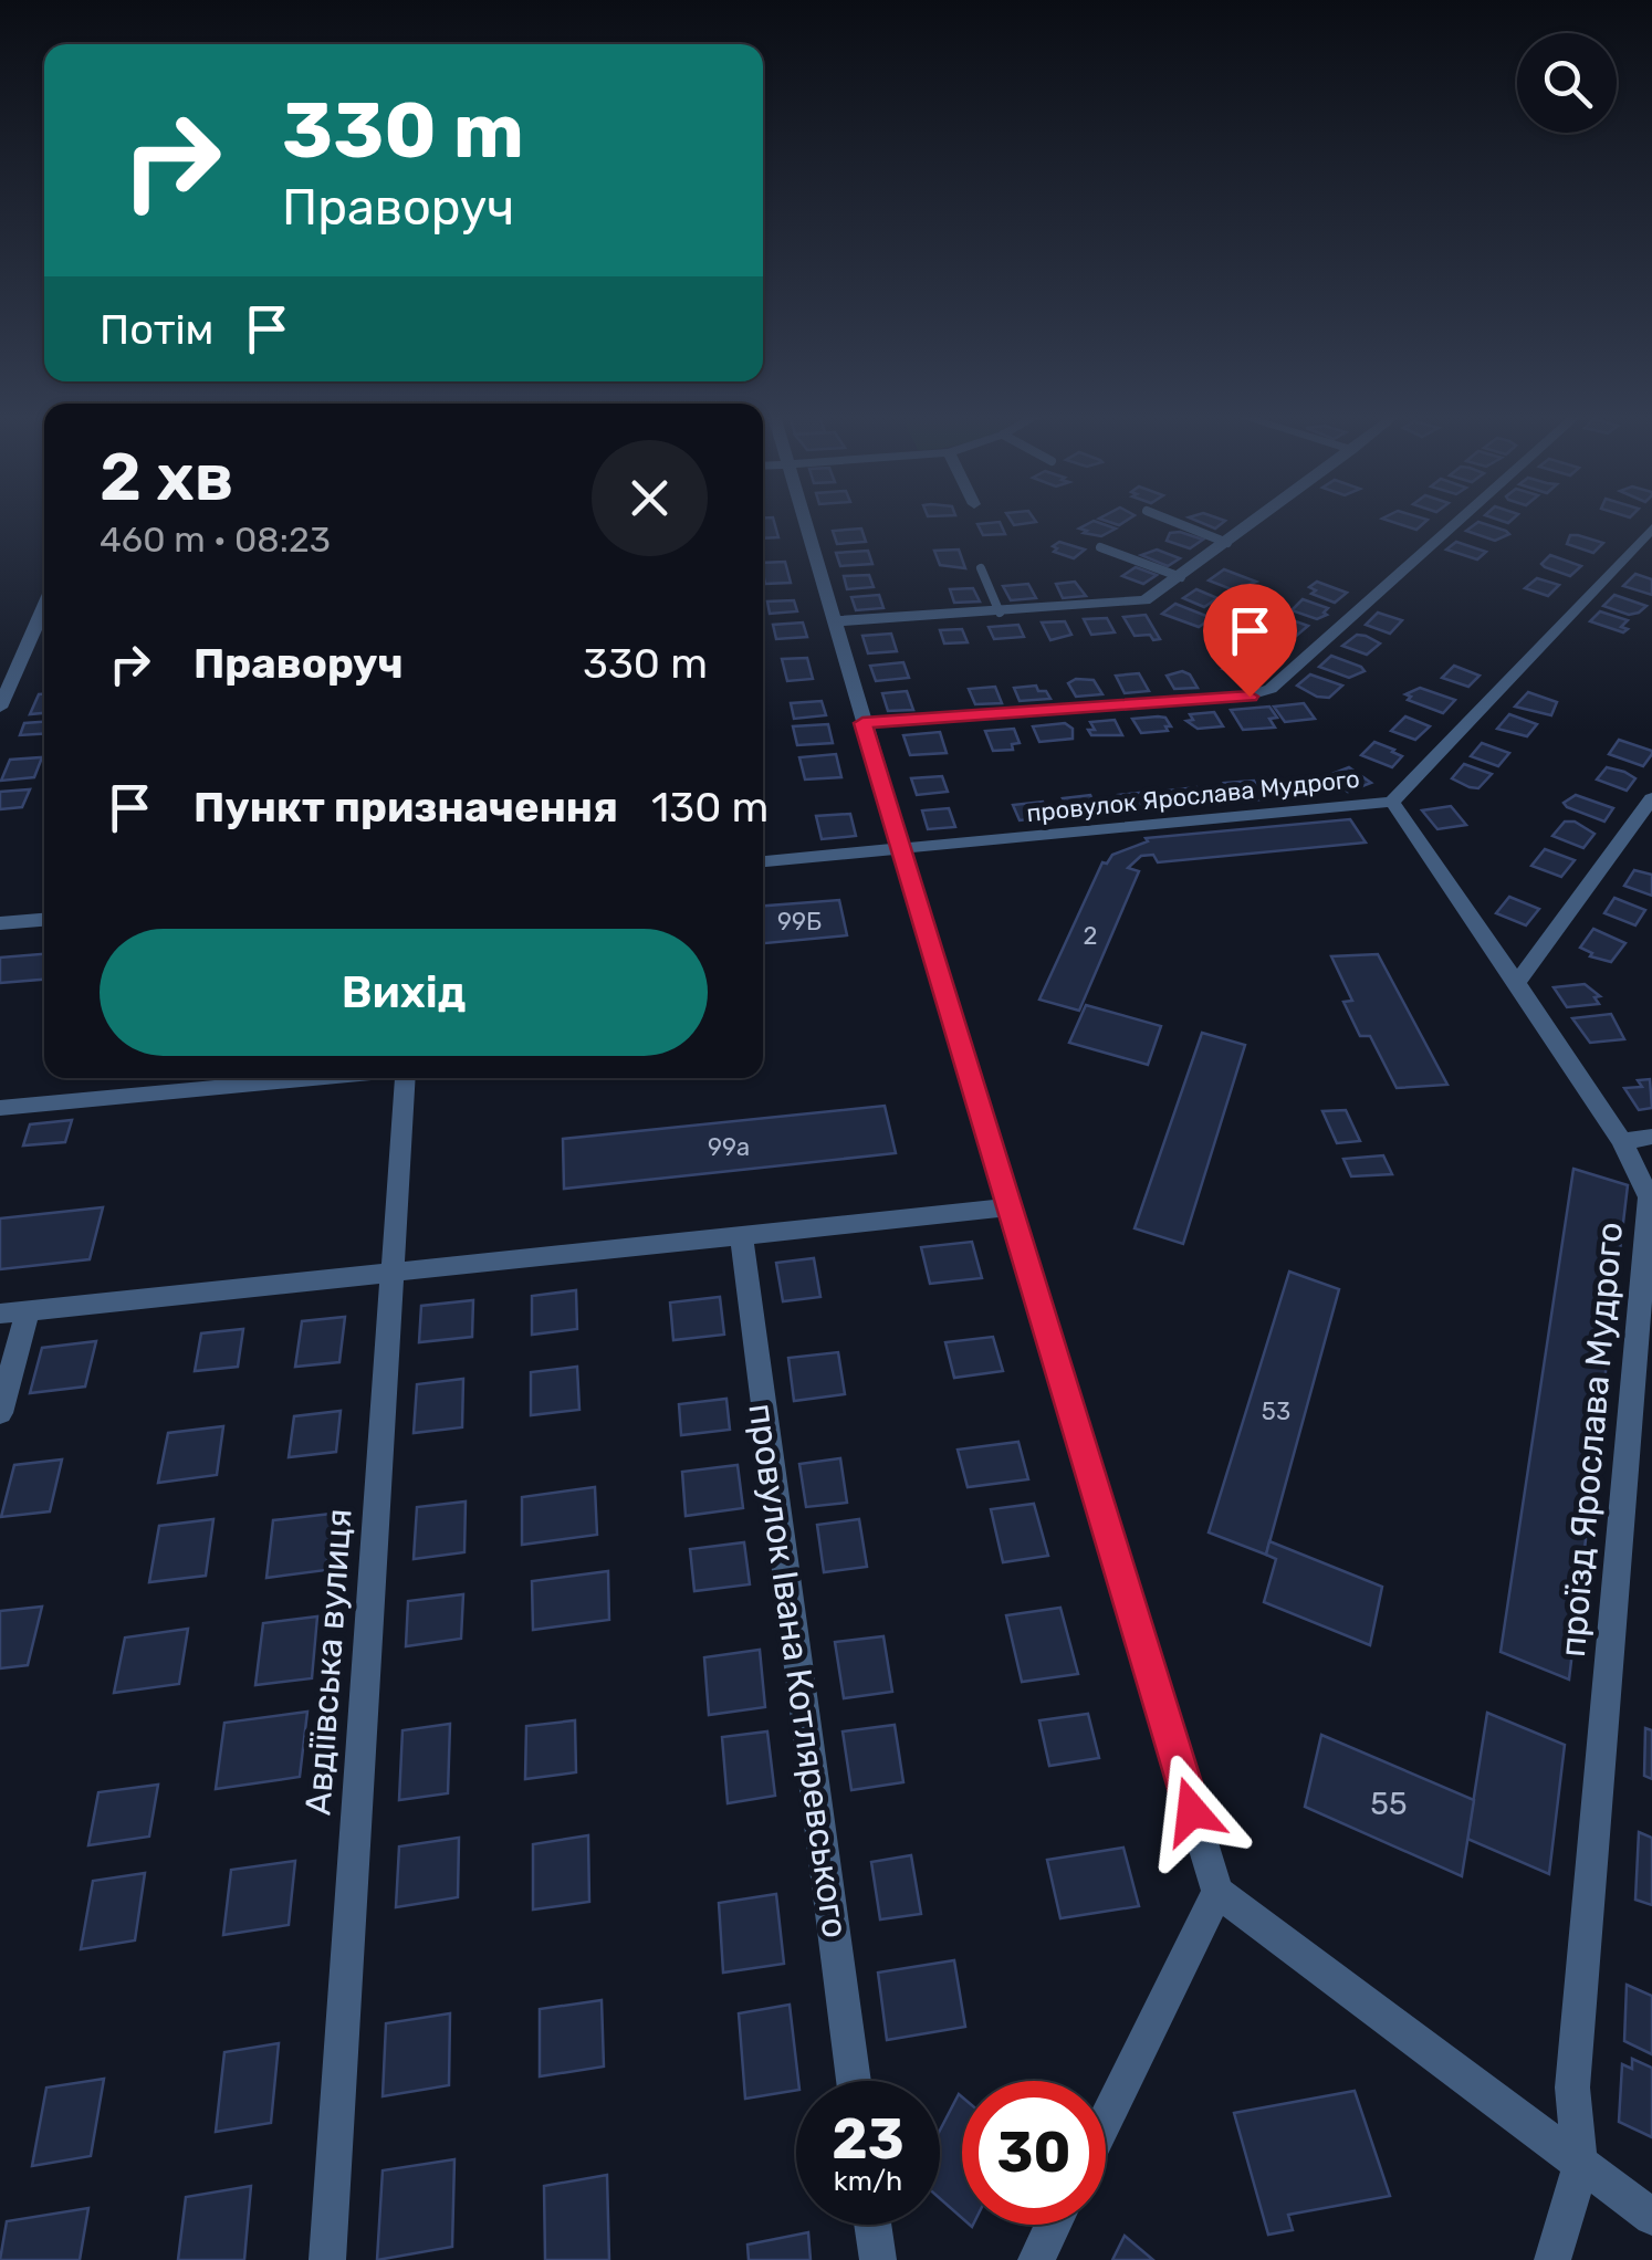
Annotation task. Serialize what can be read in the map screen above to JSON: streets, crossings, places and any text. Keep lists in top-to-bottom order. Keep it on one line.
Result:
{"streets":{"street":["провулок Ярослава Мудрого","проїзд Ярослава Мудрого","Авдіївська вулиця","провулок Івана Котляревського"]},"crossings":[["провулок Ярослава Мудрого","проїзд Ярослава Мудрого"]],"house_numbers":["99Б","2","99а","53","55"],"page":{"turn":["330 m","Праворуч"],"then":"Потім","heading":["2 хв","460 m · 08:23"],"list":[{"name":"Праворуч","value":"330 m"},{"name":"Пункт призначення","value":"130 m"}],"buttons":"Вихід","speed":"23 km/h","limit":"30"}}
